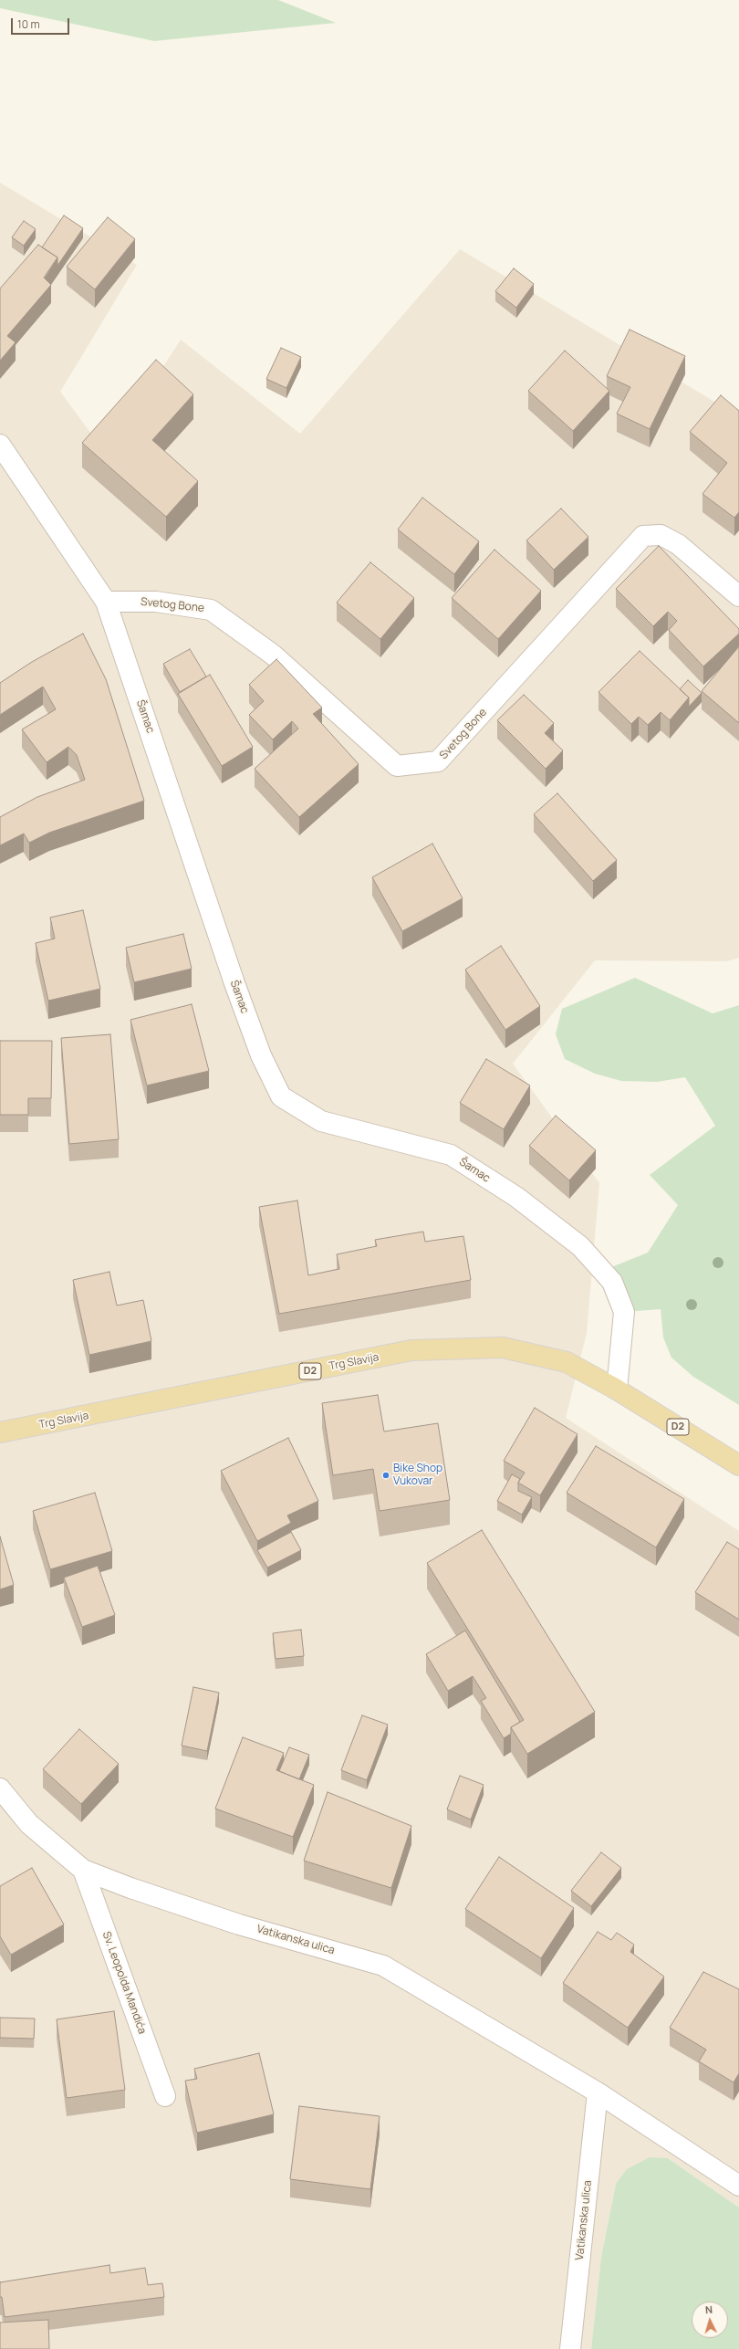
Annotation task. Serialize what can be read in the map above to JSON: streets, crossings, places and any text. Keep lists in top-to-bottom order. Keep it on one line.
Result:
{"streets":{"main road":["Trg Slavija","D2"],"street":["Svetog Bone","Šamac","Vatikanska ulica","Sv. Leopolda Mandića"]},"crossings":[["Svetog Bone","Šamac"],["Šamac","Trg Slavija"],["Šamac","D2"],["Trg Slavija","D2"],["Vatikanska ulica","Sv. Leopolda Mandića"]],"places":["Bike Shop Vukovar"],"scale_bar":"10 m","north":"top"}
